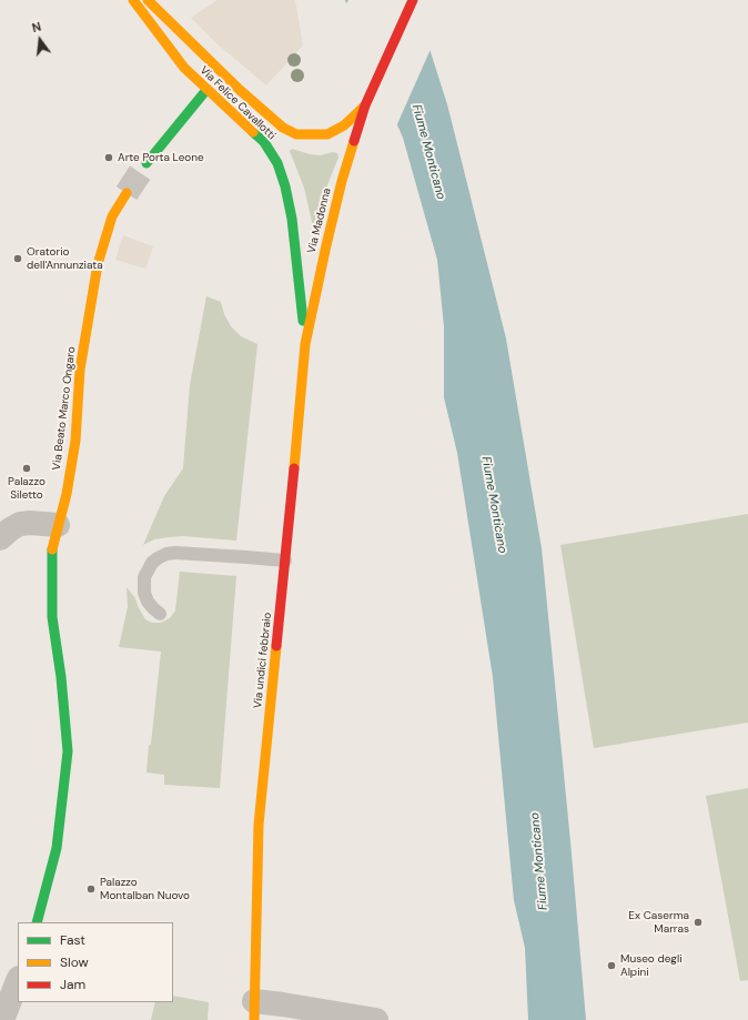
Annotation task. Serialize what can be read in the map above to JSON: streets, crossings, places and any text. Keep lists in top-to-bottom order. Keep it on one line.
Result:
{"streets":{"street":["Via Felice Cavallotti","Via Madonna","Via Beato Marco Ongaro","Via undici febbraio"]},"crossings":[["Via Felice Cavallotti","Via Madonna"],["Via Felice Cavallotti","Via undici febbraio"],["Via Madonna","Via undici febbraio"]],"water":["Fiume Monticano"],"places":["Arte Porta Leone","Oratorio dell'Annunziata","Palazzo Siletto","Palazzo Montalban Nuovo","Ex Caserma Marras","Museo degli Alpini"],"legend":["Fast","Slow","Jam"],"north":"top"}
